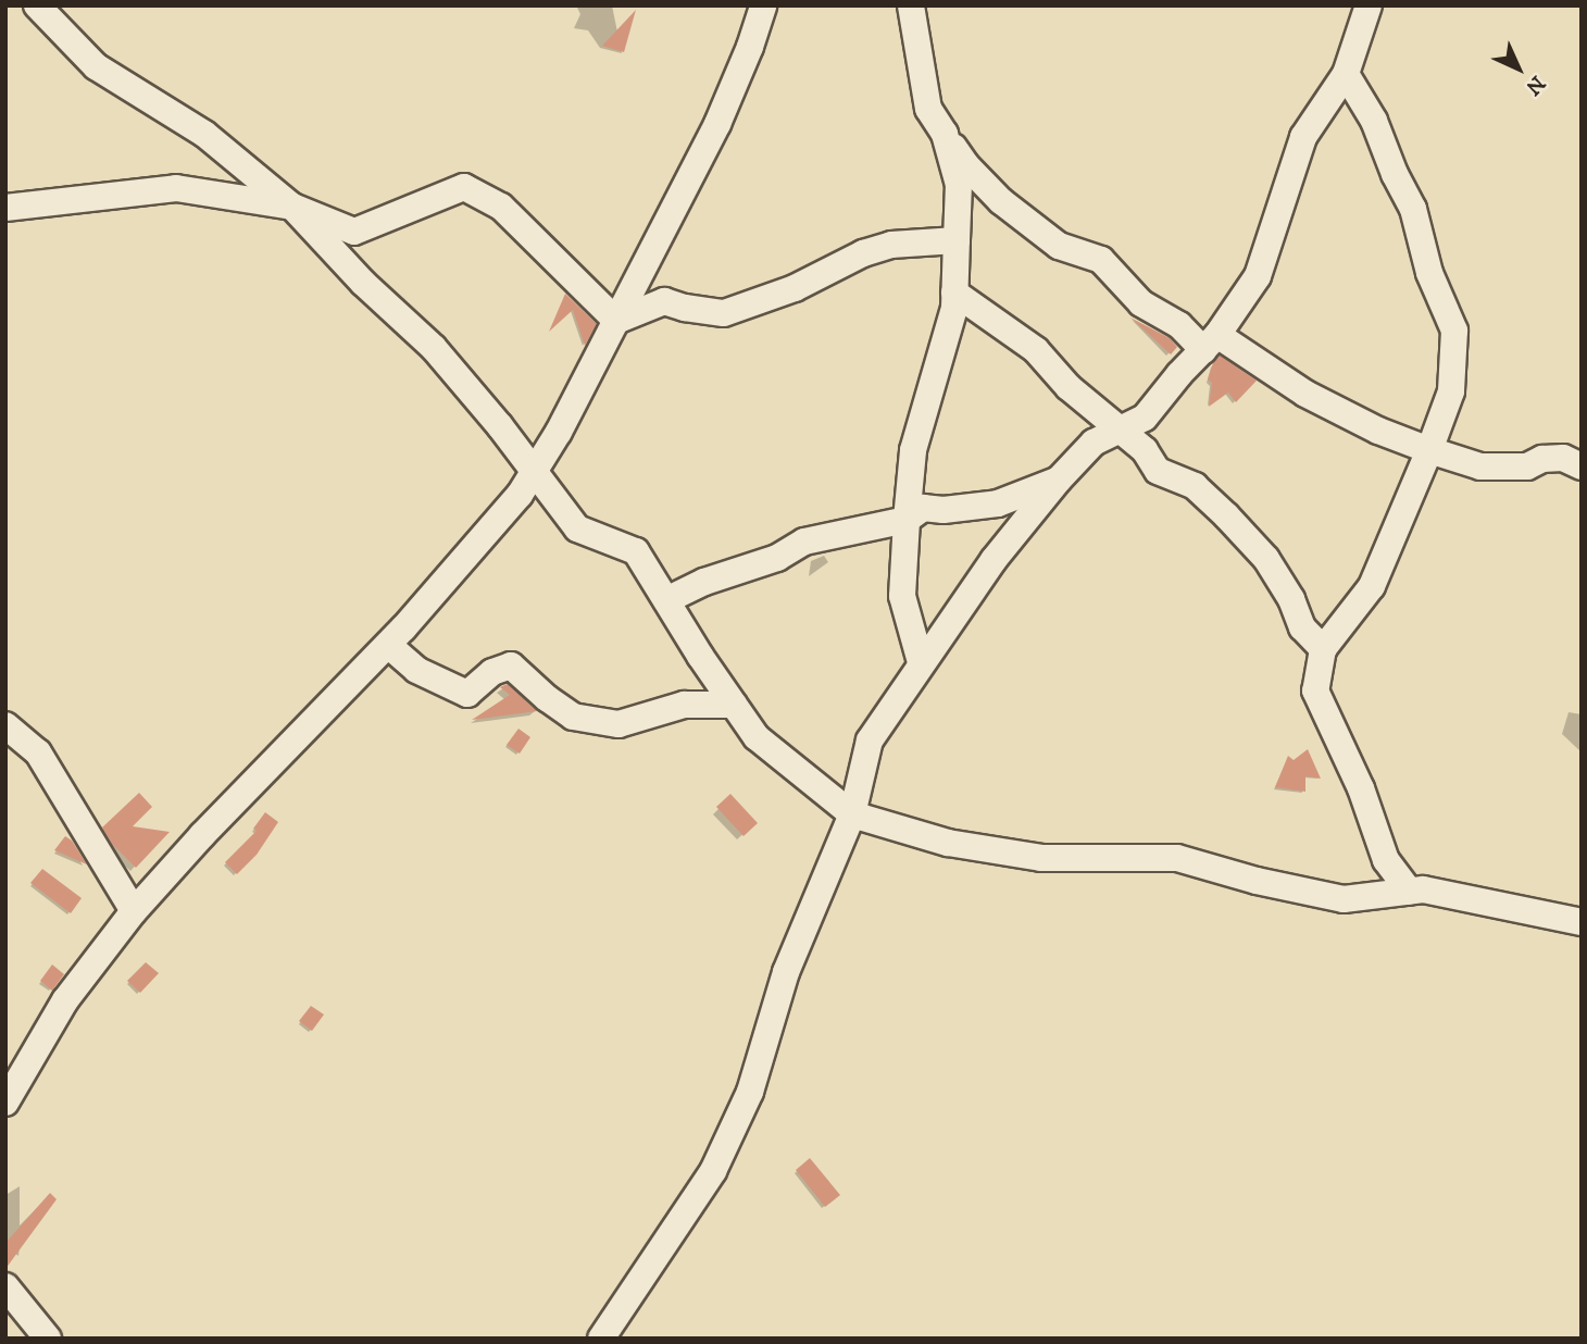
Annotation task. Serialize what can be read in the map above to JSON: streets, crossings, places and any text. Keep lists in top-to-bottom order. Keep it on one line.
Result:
{"north":"bottom right"}
